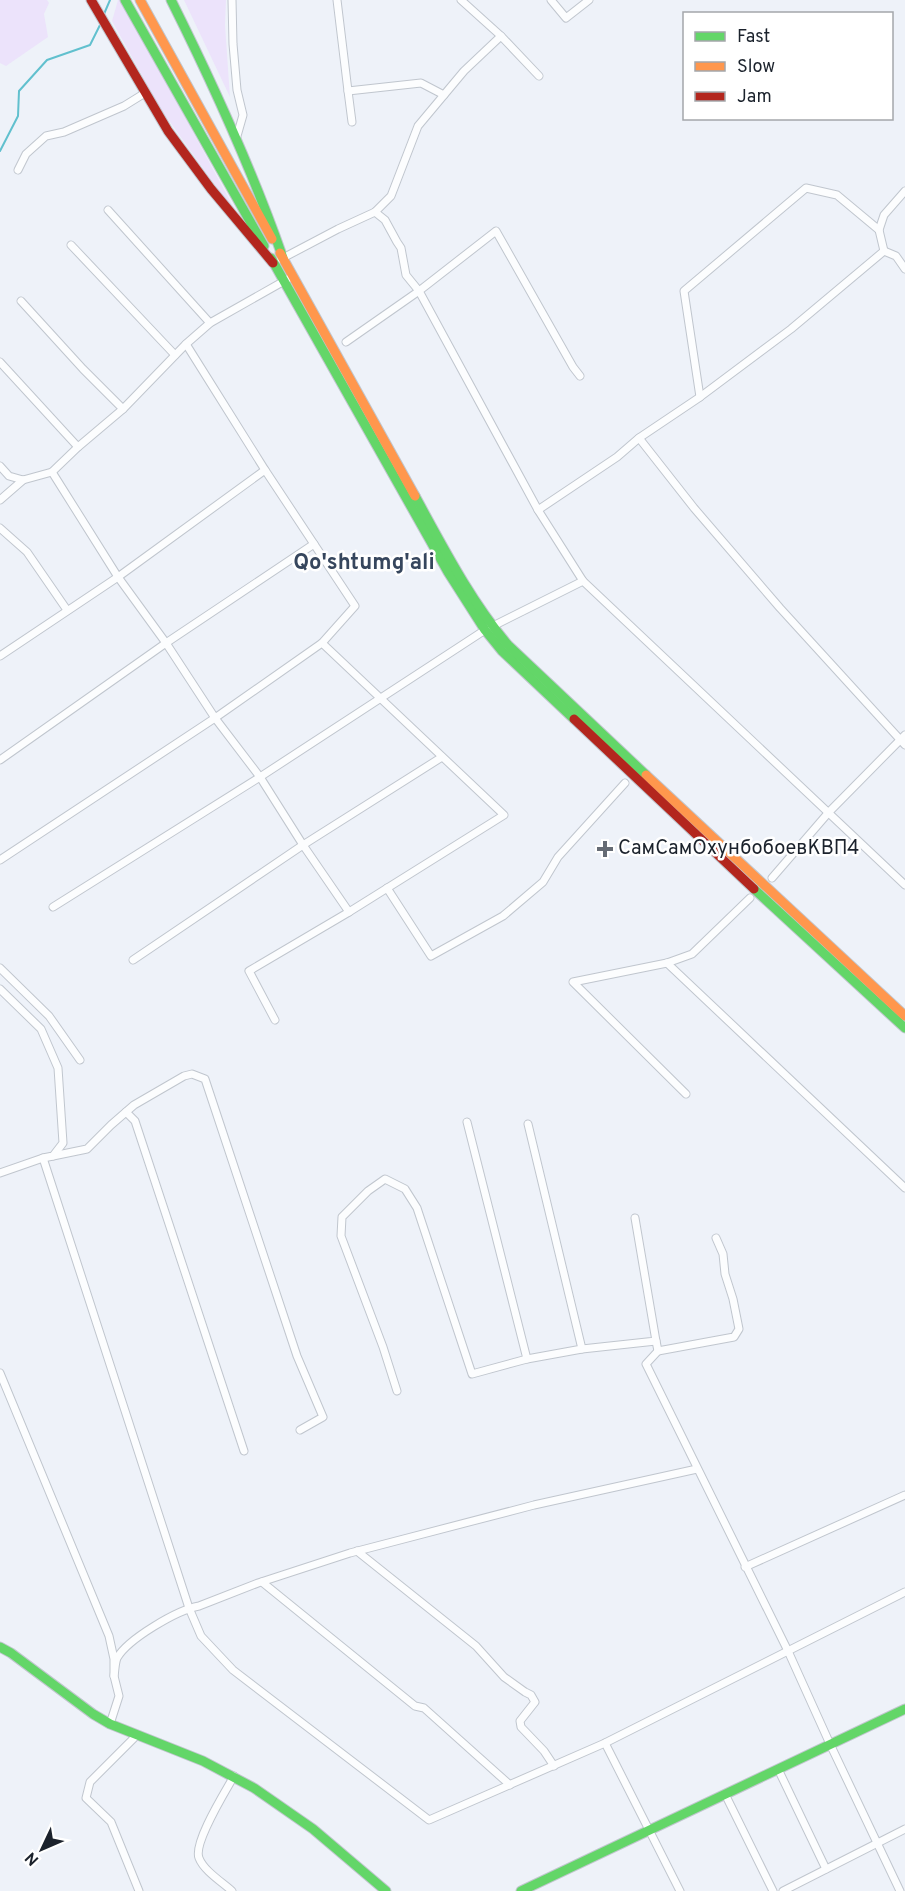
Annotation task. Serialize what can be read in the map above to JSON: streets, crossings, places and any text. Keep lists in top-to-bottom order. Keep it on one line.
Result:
{"districts":["Qo'shtumg'ali"],"places":{"health":["СамСамОхунбобоевКВП4"]},"legend":["Fast","Slow","Jam"],"north":"bottom left"}
